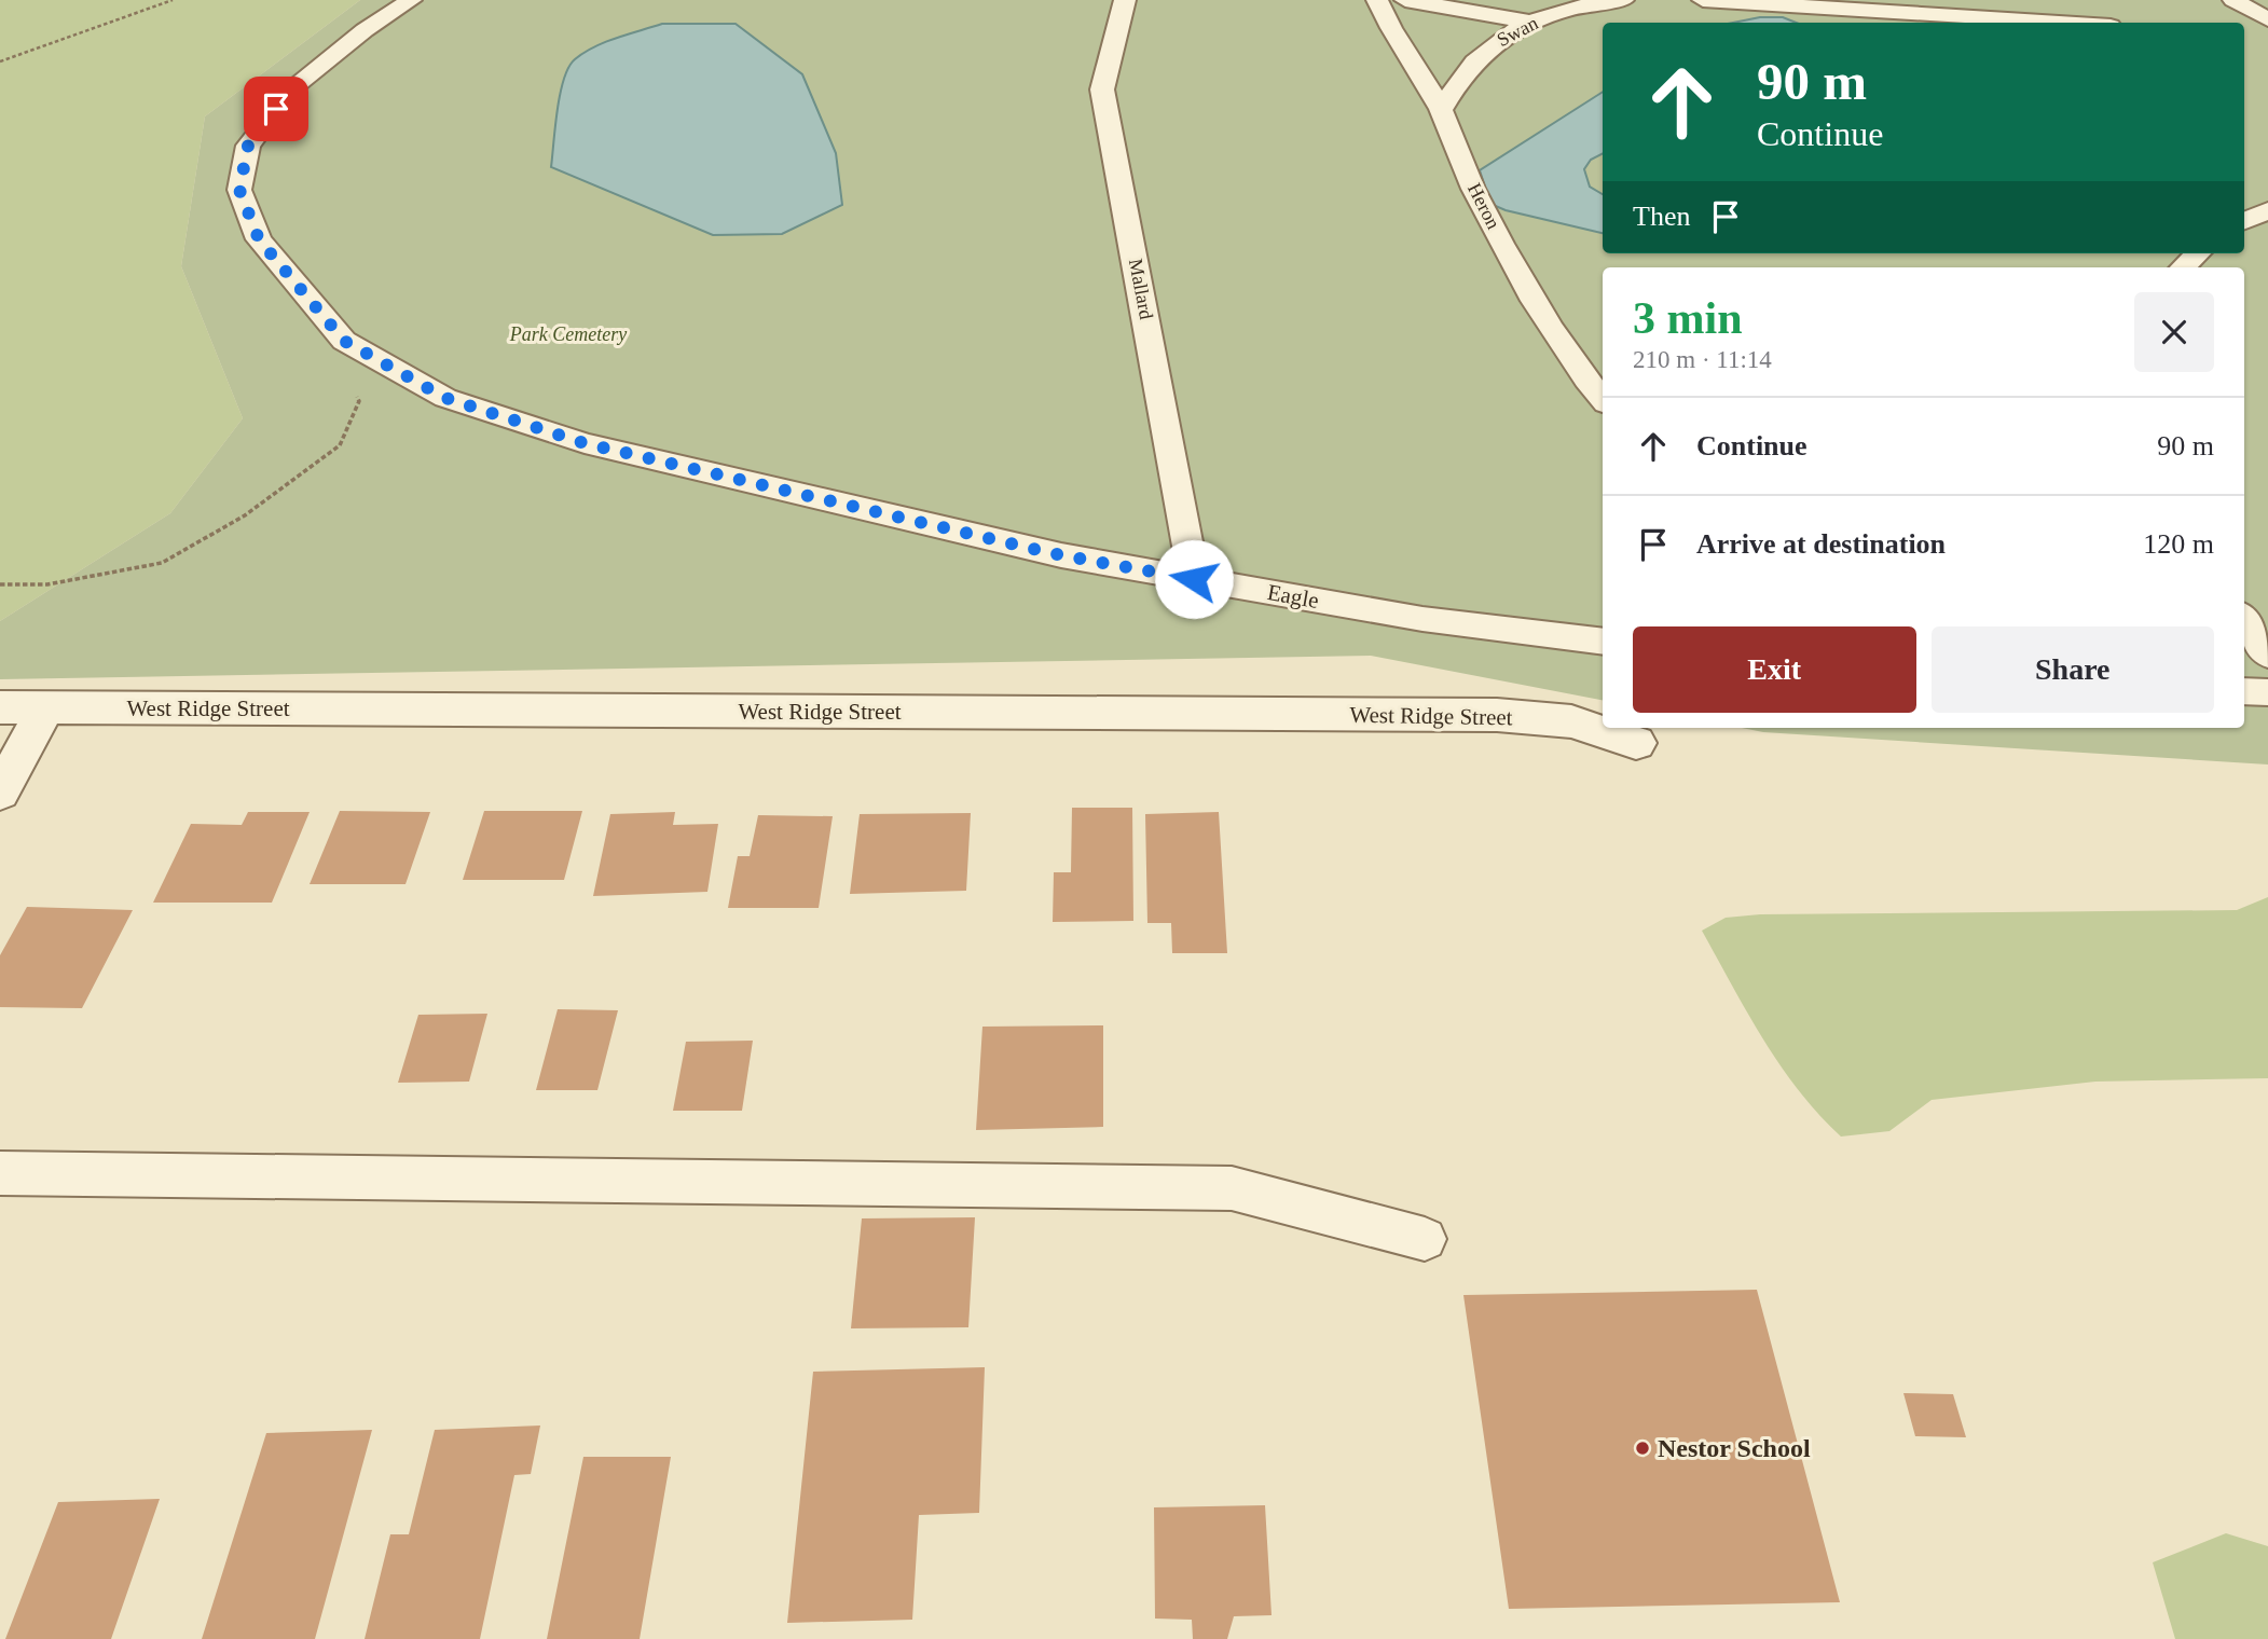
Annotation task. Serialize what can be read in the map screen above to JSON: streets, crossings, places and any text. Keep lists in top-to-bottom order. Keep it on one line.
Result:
{"streets":{"street":["West Ridge Street"],"lane":["Swan","Heron","Mallard","Eagle"]},"crossings":[["Swan","Heron"],["Mallard","Eagle"]],"parks":["Park Cemetery"],"places":["Nestor School"],"page":{"turn":["90 m","Continue"],"then":"Then","heading":["3 min","210 m · 11:14"],"list":[{"name":"Continue","value":"90 m"},{"name":"Arrive at destination","value":"120 m"}],"buttons":["Exit","Share"]}}
